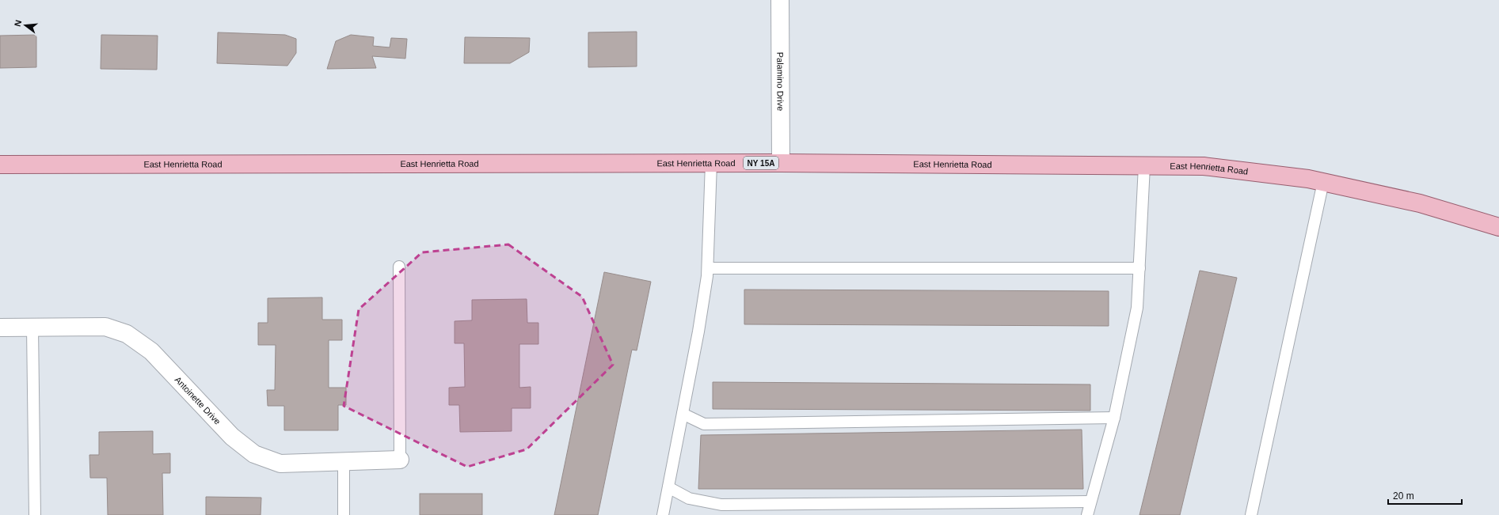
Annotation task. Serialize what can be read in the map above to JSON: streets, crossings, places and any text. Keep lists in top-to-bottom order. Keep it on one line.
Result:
{"streets":{"main road":["East Henrietta Road","NY 15A"],"street":["Palamino Drive","Antoinette Drive"]},"crossings":[["Palamino Drive","East Henrietta Road"]],"scale_bar":"20 m","north":"left"}
